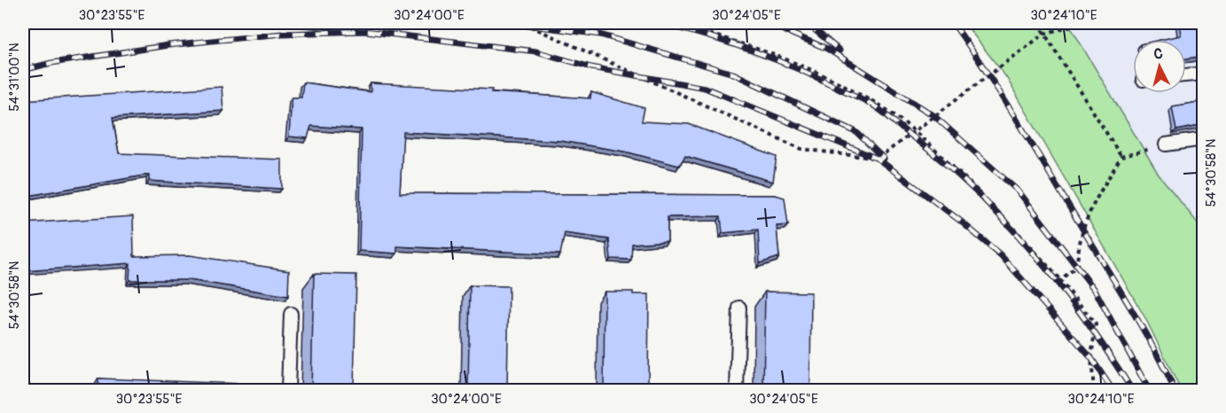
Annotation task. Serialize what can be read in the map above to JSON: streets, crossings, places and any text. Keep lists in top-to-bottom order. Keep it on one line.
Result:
{"north":"top","coordinates":["30°23'55\"E","30°24'00\"E","30°24'05\"E","30°24'10\"E","54°31'00\"N","54°30'58\"N"]}
